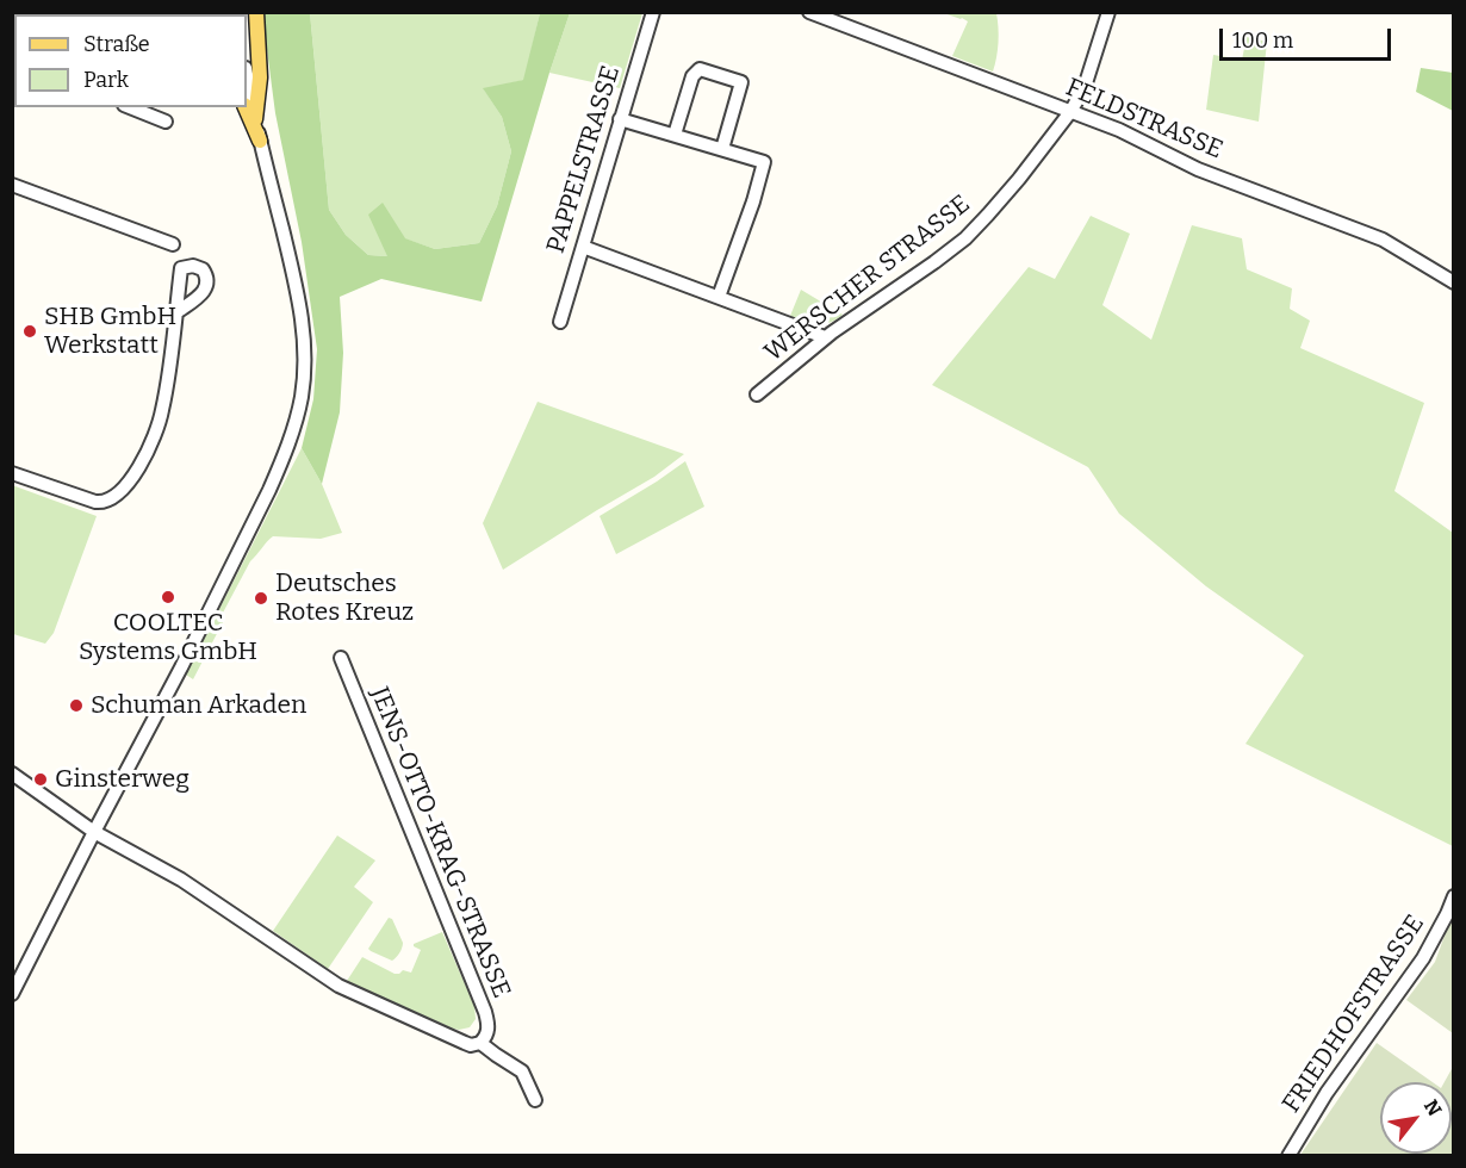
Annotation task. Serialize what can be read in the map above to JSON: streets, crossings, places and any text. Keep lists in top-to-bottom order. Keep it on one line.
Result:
{"streets":{"street":["FELDSTRASSE","PAPPELSTRASSE","WERSCHER STRASSE","JENS-OTTO-KRAG-STRASSE","FRIEDHOFSTRASSE"]},"crossings":[["FELDSTRASSE","WERSCHER STRASSE"]],"places":["SHB GmbH Werkstatt","COOLTEC Systems GmbH","Deutsches Rotes Kreuz","Schuman Arkaden","Ginsterweg"],"legend":["Straße","Park"],"scale_bar":"100 m","north":"top right"}
